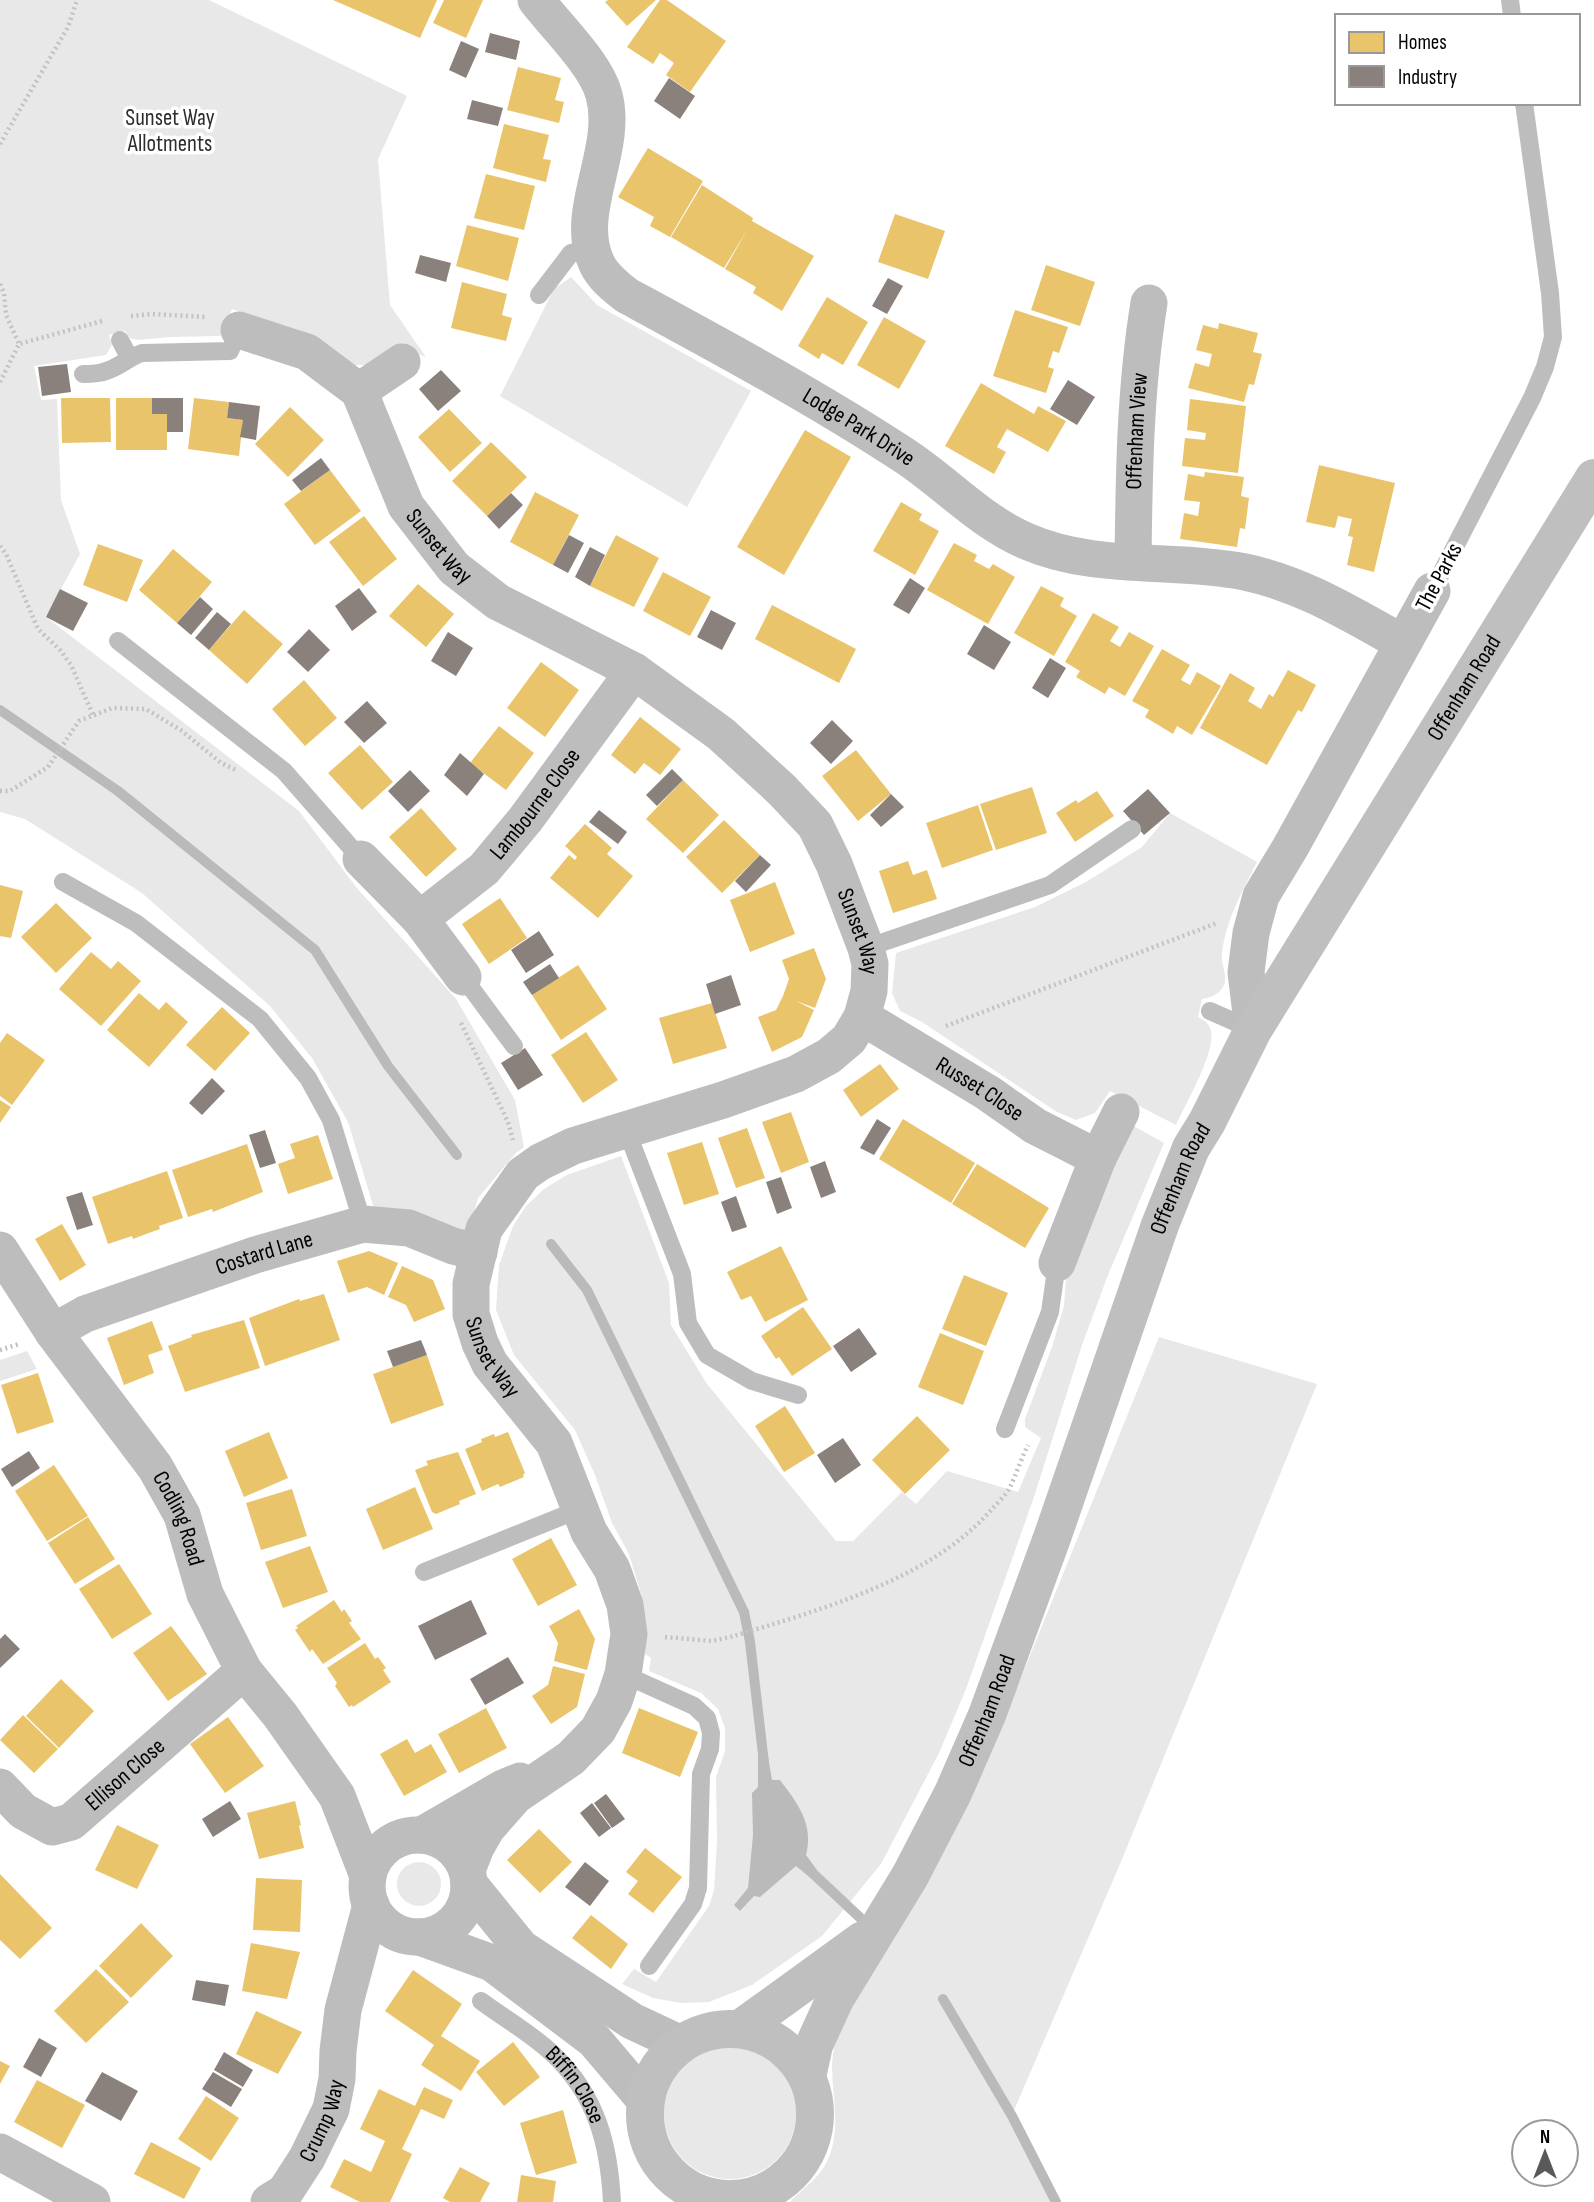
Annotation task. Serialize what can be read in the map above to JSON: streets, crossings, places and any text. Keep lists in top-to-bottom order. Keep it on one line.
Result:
{"streets":{"main road":["Offenham Road"],"street":["Lodge Park Drive","Offenham View","Sunset Way","The Parks","Lambourne Close","Russet Close","Costard Lane","Codling Road","Ellison Close","Crump Way"],"lane":["Biffin Close"]},"crossings":[["Lodge Park Drive","Offenham View"],["Lodge Park Drive","The Parks"],["Sunset Way","Lambourne Close"],["Sunset Way","Russet Close"],["Sunset Way","Costard Lane"],["Sunset Way","Codling Road"],["Sunset Way","Crump Way"],["The Parks","Offenham Road"],["Costard Lane","Codling Road"],["Codling Road","Ellison Close"],["Codling Road","Crump Way"]],"parks":["Sunset Way Allotments"],"legend":["Homes","Industry"],"north":"top"}
